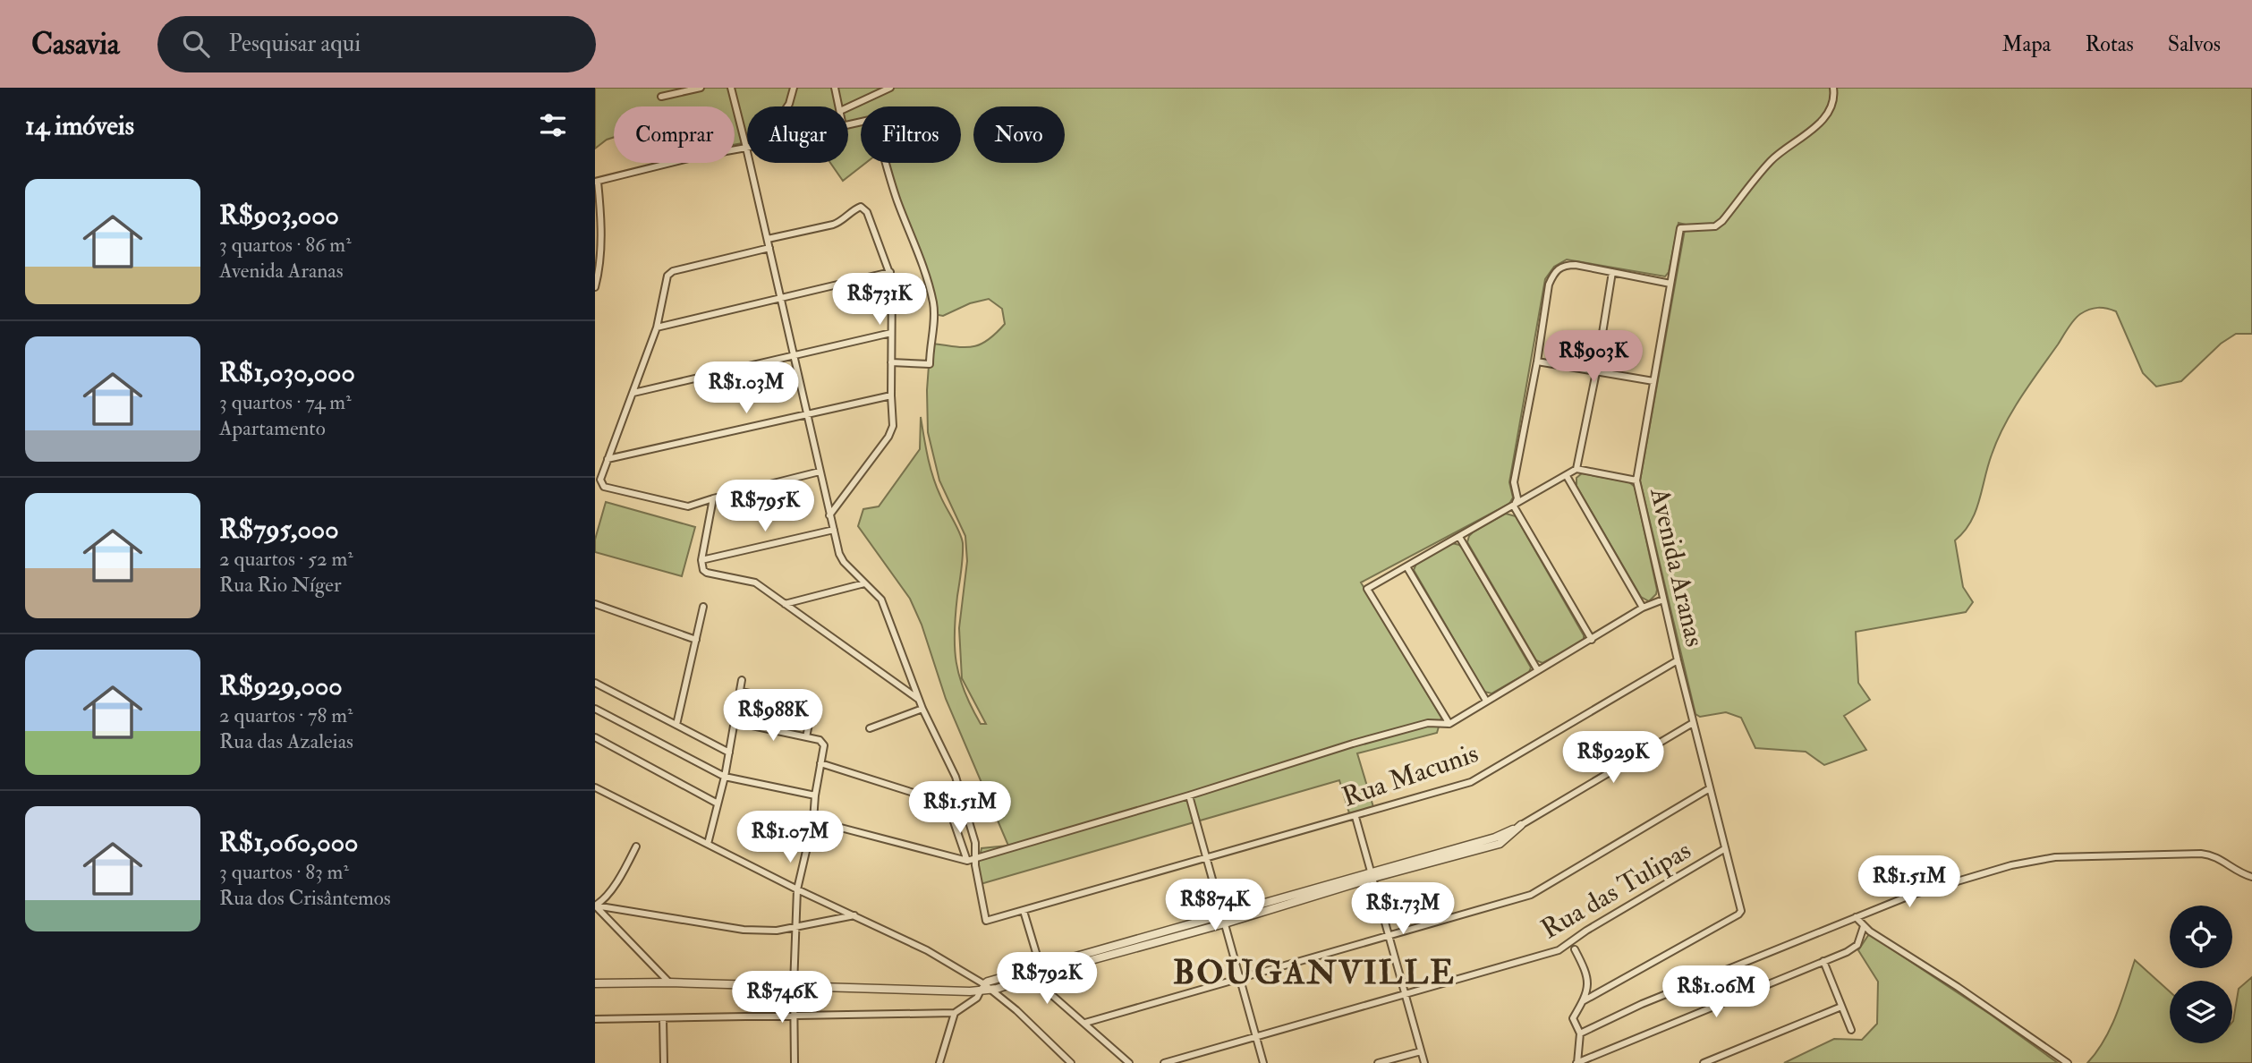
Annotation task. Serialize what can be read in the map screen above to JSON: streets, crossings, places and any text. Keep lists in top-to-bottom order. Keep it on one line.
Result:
{"streets":{"street":["Avenida Aranas","Rua Macunis","Rua das Tulipas"]},"crossings":[["Avenida Aranas","Rua Macunis"],["Avenida Aranas","Rua das Tulipas"]],"districts":["BOUGANVILLE"],"page":{"header":"Casavia","search":"Pesquisar aqui","nav":["Mapa","Rotas","Salvos"],"heading":"14 imóveis","chip":["Comprar","Alugar","Filtros","Novo"],"list":[{"name":"R$903,000","note":"3 quartos · 86 m² · Avenida Aranas"},{"name":"R$1,030,000","note":"3 quartos · 74 m² · Apartamento"},{"name":"R$795,000","note":"2 quartos · 52 m² · Rua Rio Níger"},{"name":"R$929,000","note":"2 quartos · 78 m² · Rua das Azaleias"},{"name":"R$1,060,000","note":"3 quartos · 83 m² · Rua dos Crisântemos"}],"price":["R$731K","R$903K","R$1.03M","R$795K","R$988K","R$929K","R$1.51M","R$1.07M","R$1.51M","R$874K","R$1.73M","R$792K","R$1.06M","R$746K"]}}
